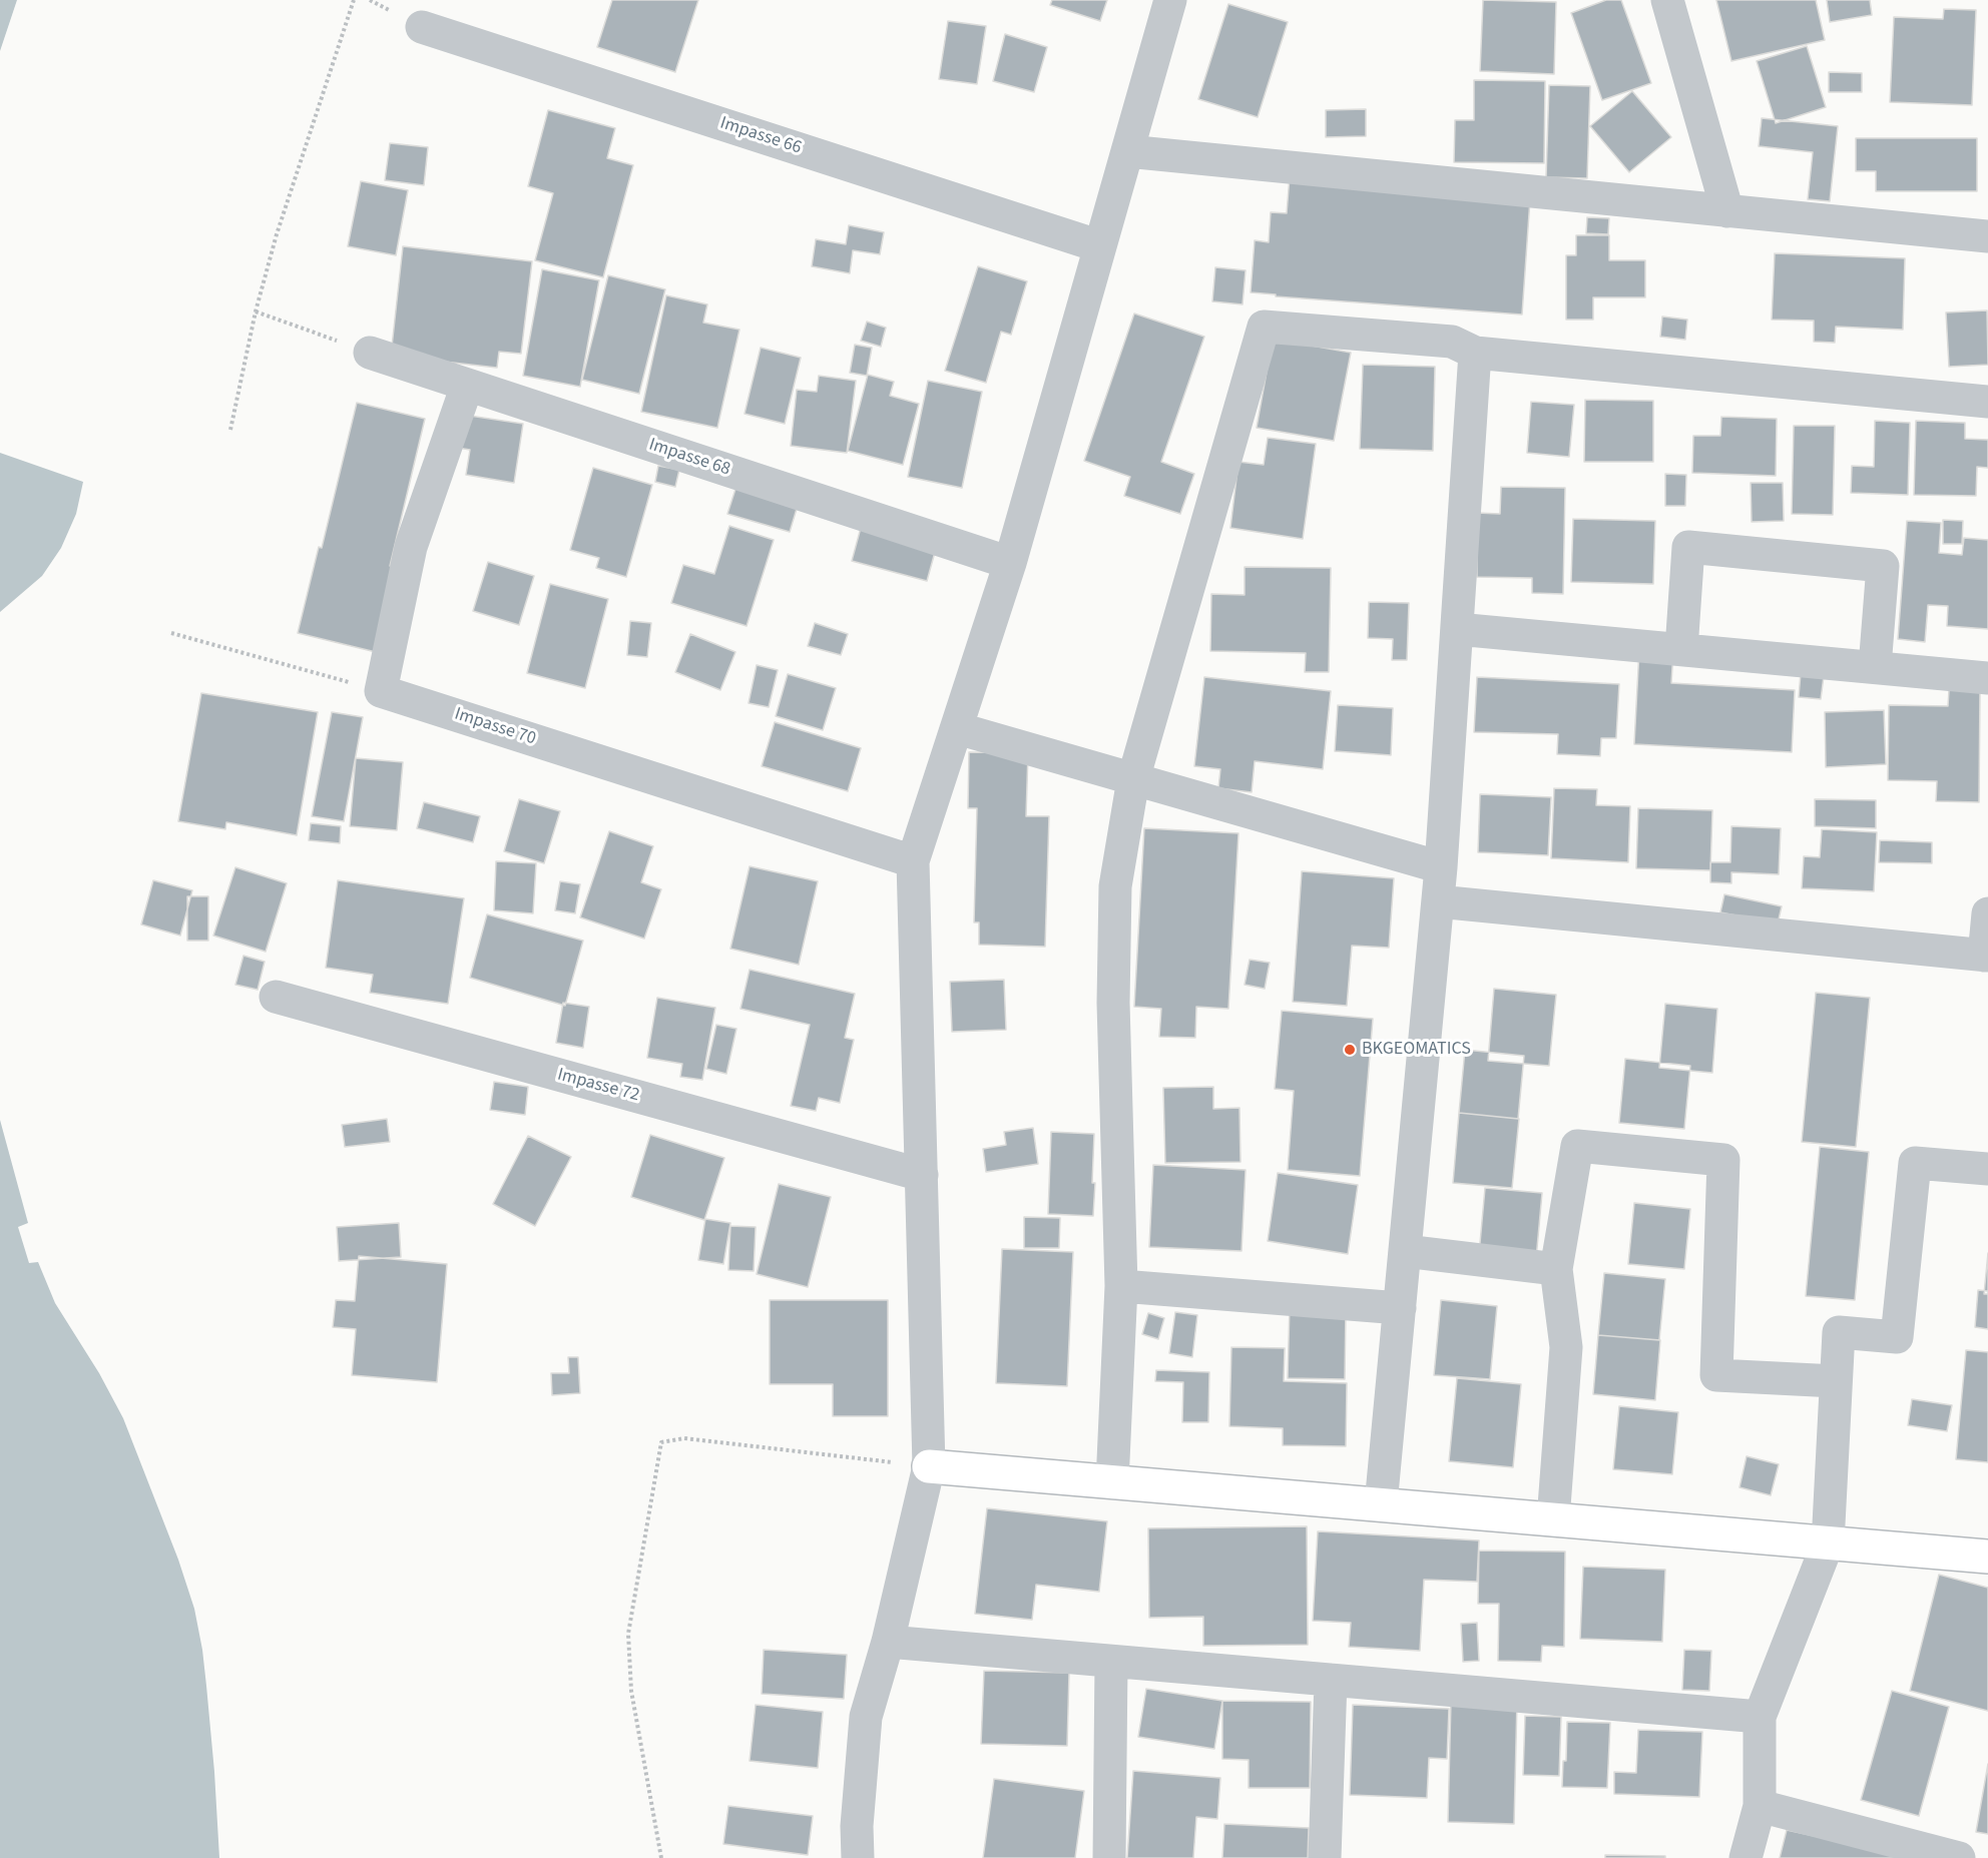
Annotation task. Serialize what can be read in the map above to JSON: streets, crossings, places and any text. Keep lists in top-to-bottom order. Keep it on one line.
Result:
{"streets":{"street":["Impasse 66","Impasse 68","Impasse 70","Impasse 72"]},"places":["BKGEOMATICS"]}
